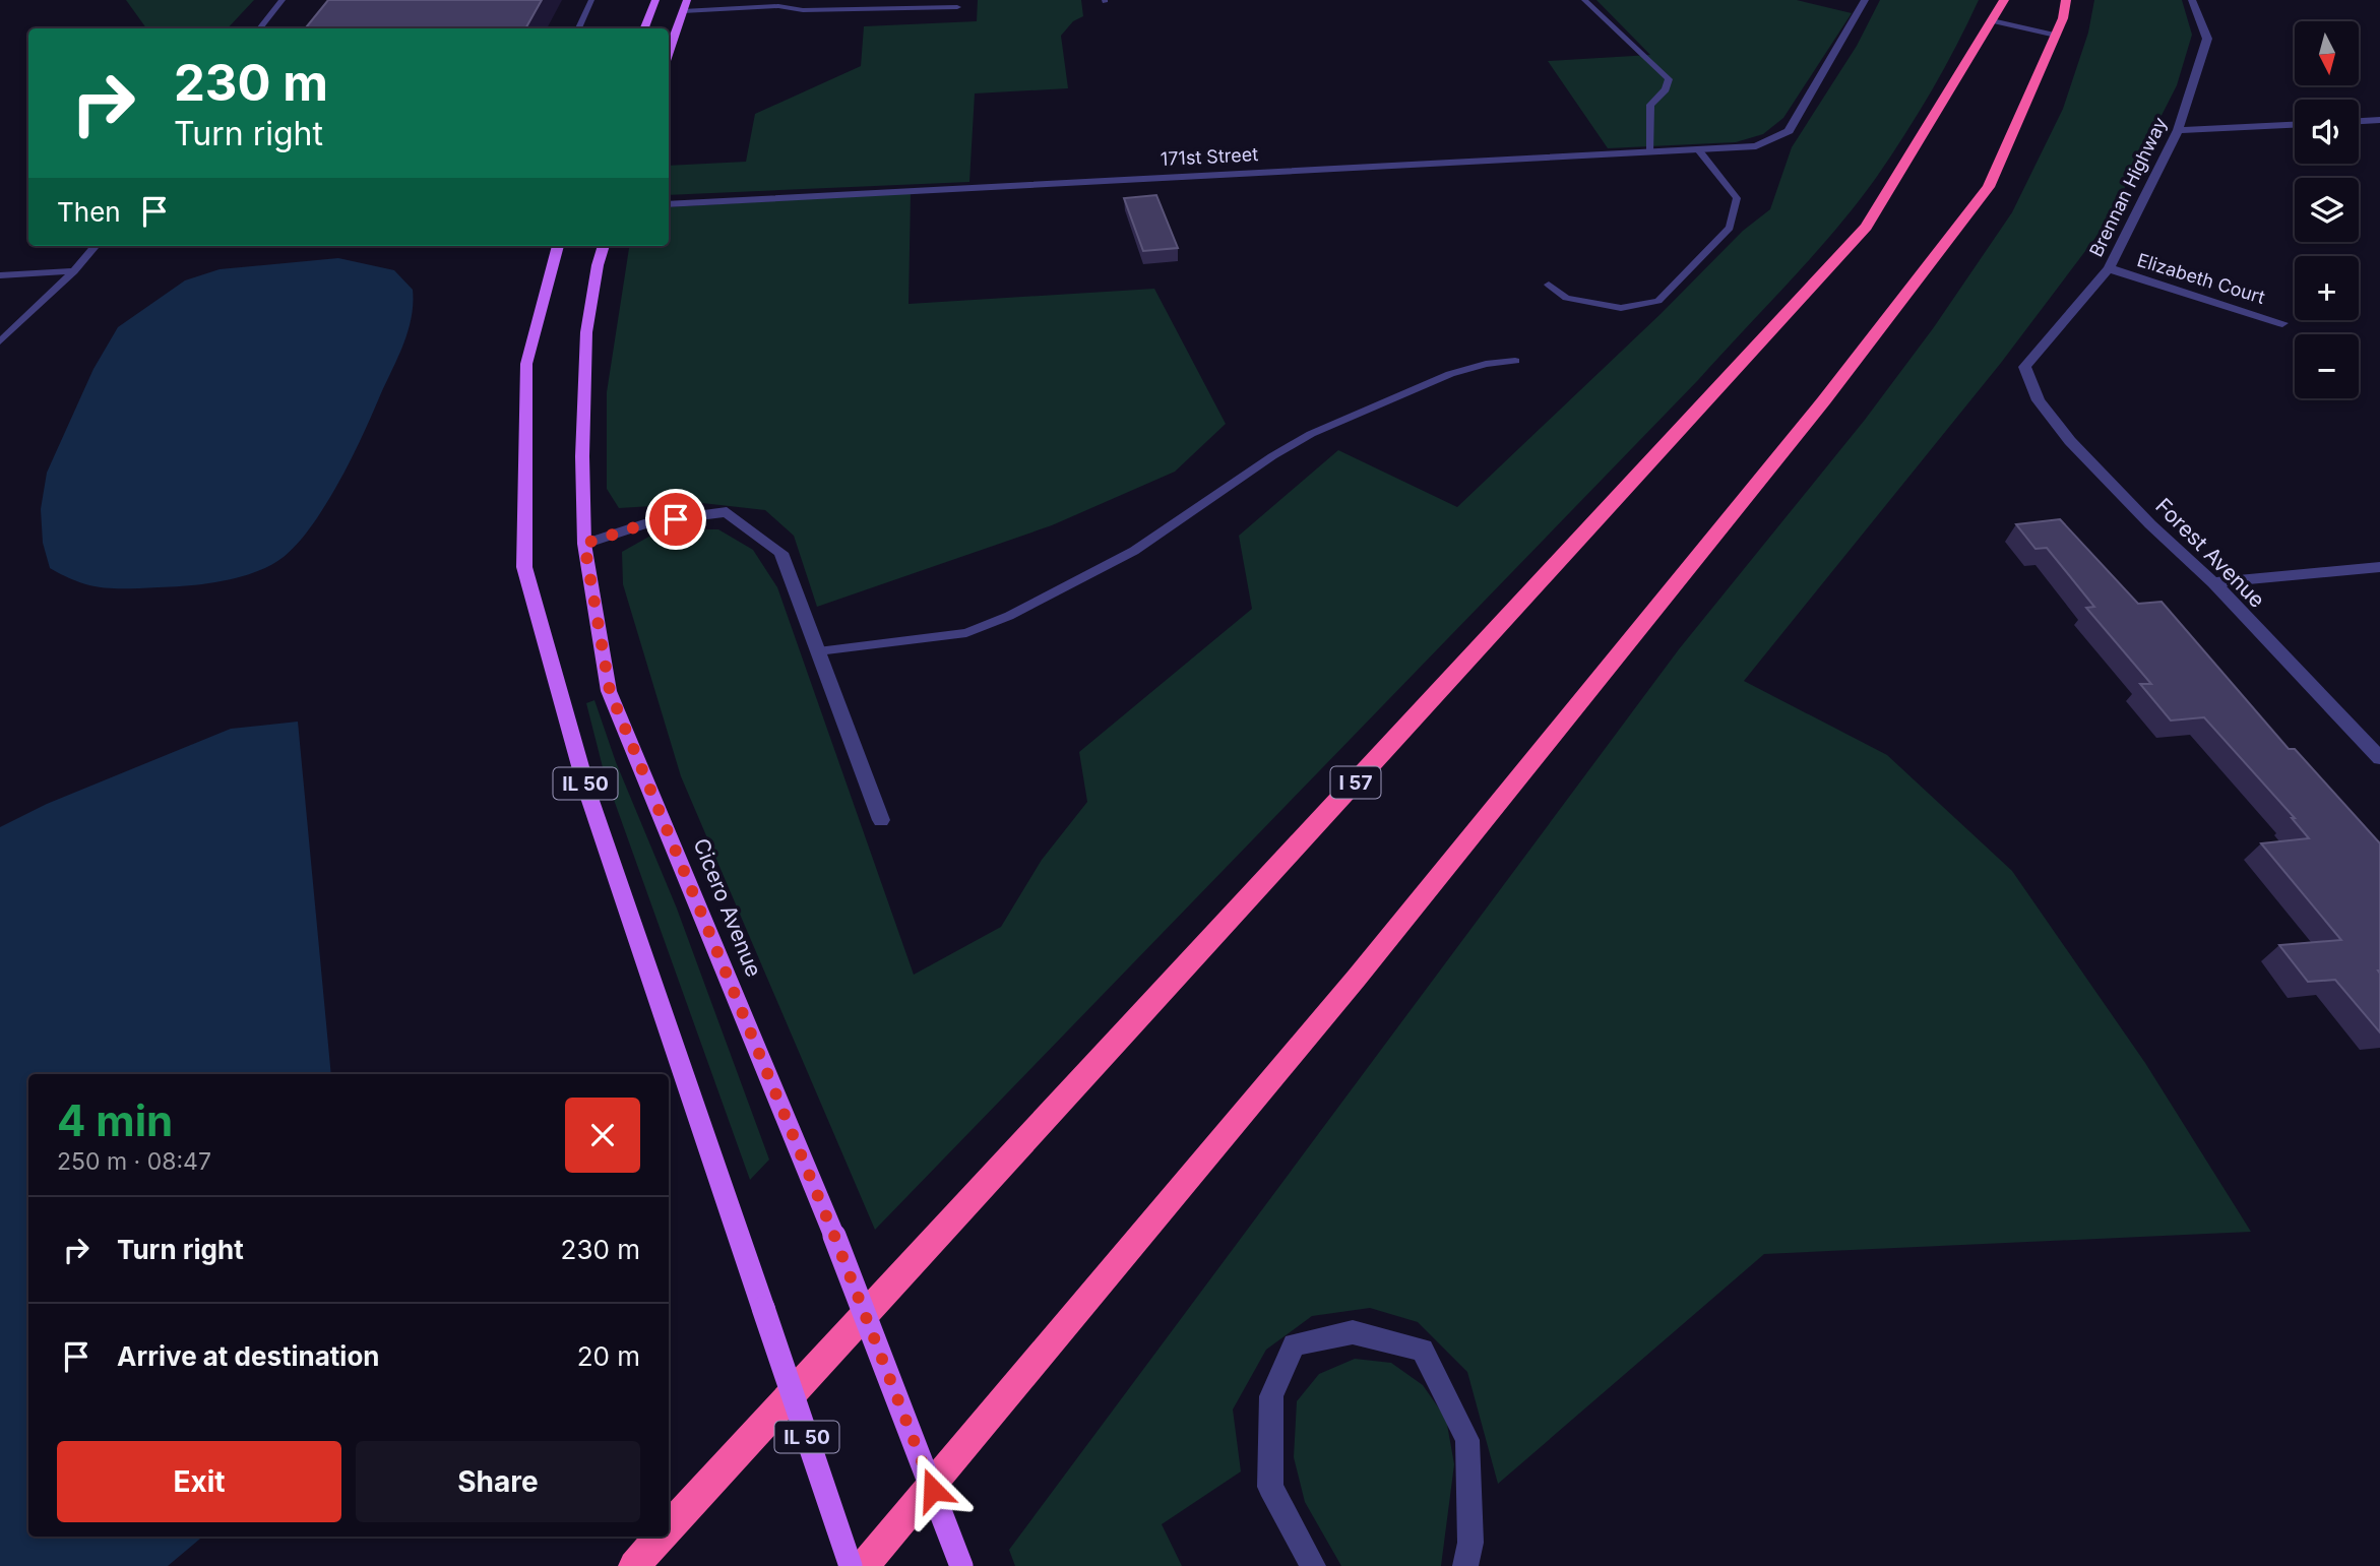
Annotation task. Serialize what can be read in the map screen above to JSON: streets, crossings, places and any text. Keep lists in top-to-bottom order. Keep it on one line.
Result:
{"streets":{"highway":["I 57"],"main road":["IL 50","Cicero Avenue"],"street":["171st Street","Brennan Highway","Elizabeth Court","Forest Avenue"]},"crossings":[["Brennan Highway","Elizabeth Court"],["Brennan Highway","Forest Avenue"]],"north":"bottom","page":{"map_buttons":["+","−"],"turn":["230 m","Turn right"],"then":"Then","heading":["4 min","250 m · 08:47"],"list":[{"name":"Turn right","value":"230 m"},{"name":"Arrive at destination","value":"20 m"}],"buttons":["Exit","Share"]}}
